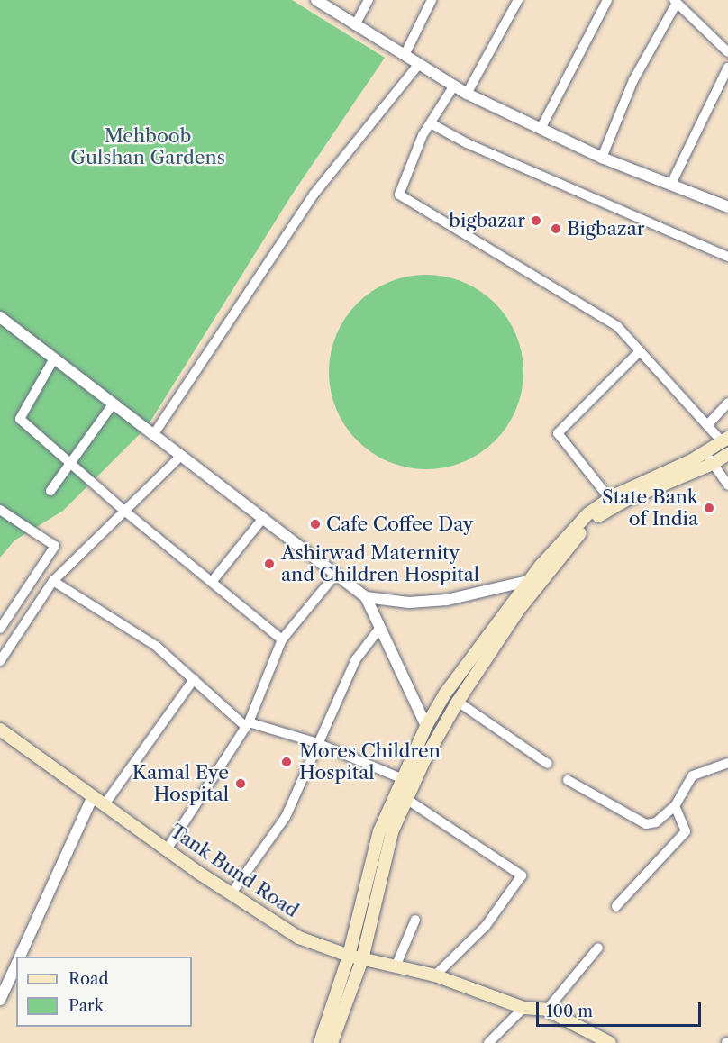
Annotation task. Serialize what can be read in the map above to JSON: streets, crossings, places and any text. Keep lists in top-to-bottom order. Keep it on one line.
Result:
{"streets":{"main road":["Tank Bund Road"]},"parks":["Mehboob Gulshan Gardens"],"places":["bigbazar","Bigbazar","State Bank of India","Cafe Coffee Day","Ashirwad Maternity and Children Hospital","Mores Children Hospital","Kamal Eye Hospital"],"legend":["Road","Park"],"scale_bar":"100 m"}
